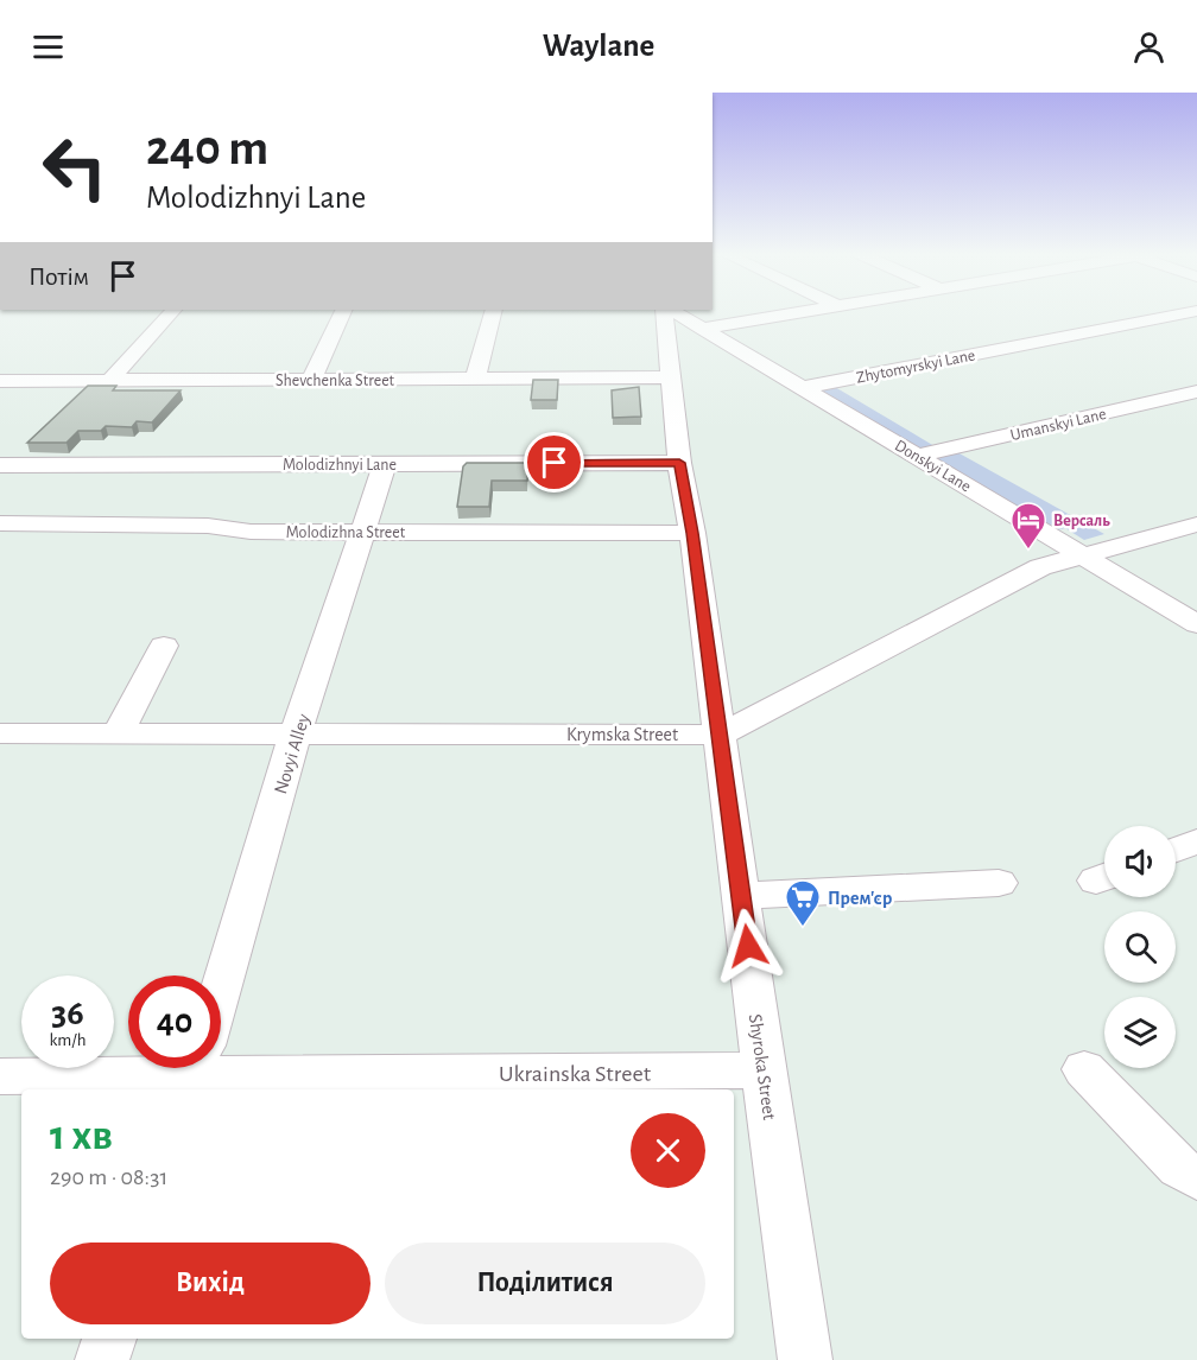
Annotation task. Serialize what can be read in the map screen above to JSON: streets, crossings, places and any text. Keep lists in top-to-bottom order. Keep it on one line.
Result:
{"streets":{"street":["Zhytomyrskyi Lane","Shevchenka Street","Umanskyi Lane","Molodizhnyi Lane","Donskyi Lane","Molodizhna Street","Krymska Street","Novyi Alley","Shyroka Street","Ukrainska Street"]},"crossings":[["Zhytomyrskyi Lane","Donskyi Lane"],["Shevchenka Street","Shyroka Street"],["Umanskyi Lane","Donskyi Lane"],["Molodizhnyi Lane","Novyi Alley"],["Molodizhnyi Lane","Shyroka Street"],["Donskyi Lane","Krymska Street"],["Molodizhna Street","Novyi Alley"],["Molodizhna Street","Shyroka Street"],["Krymska Street","Novyi Alley"],["Krymska Street","Shyroka Street"],["Shyroka Street","Ukrainska Street"]],"places":{"hotel":["Версаль"],"supermarket":["Прем'єр"]},"page":{"header":"Waylane","turn":["240 m","Molodizhnyi Lane"],"then":"Потім","speed":"36 km/h","limit":"40","heading":["1 хв","290 m · 08:31"],"buttons":["Вихід","Поділитися"]}}
